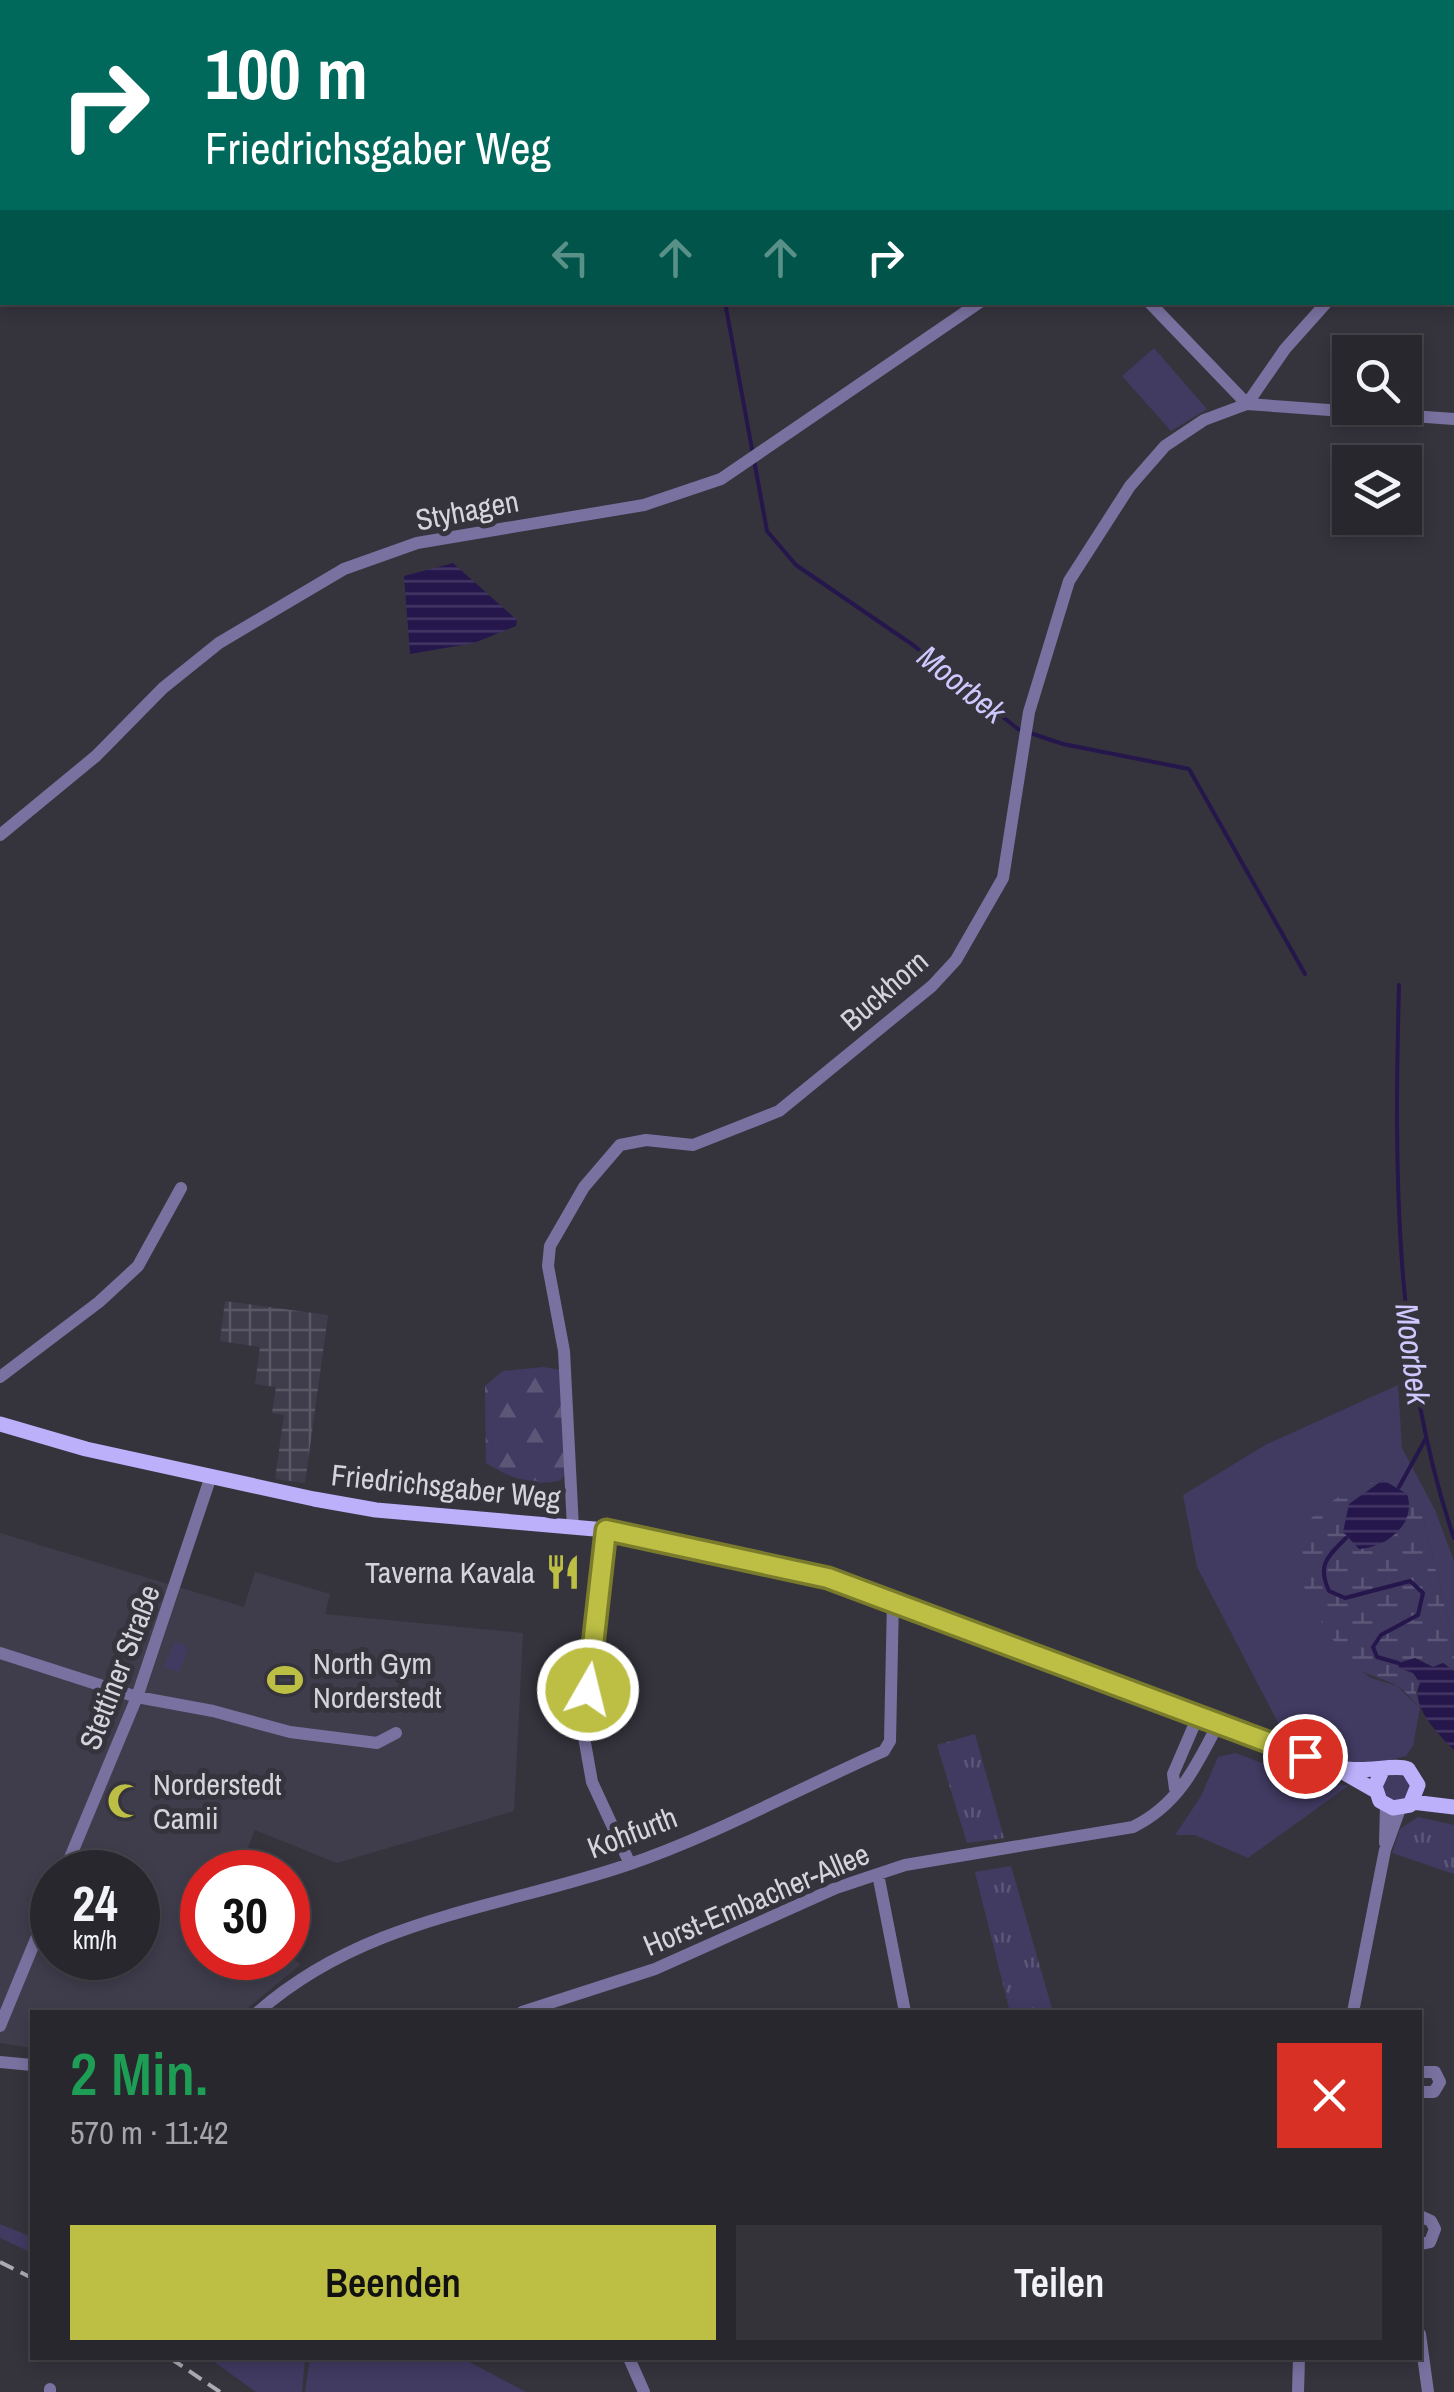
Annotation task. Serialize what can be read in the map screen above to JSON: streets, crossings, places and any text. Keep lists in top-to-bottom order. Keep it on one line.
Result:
{"streets":{"main road":["Friedrichsgaber Weg"],"street":["Styhagen","Buckhorn","Stettiner Straße","Kohfurth","Horst-Embacher-Allee"]},"crossings":[["Buckhorn","Friedrichsgaber Weg"],["Friedrichsgaber Weg","Stettiner Straße"],["Friedrichsgaber Weg","Kohfurth"],["Friedrichsgaber Weg","Horst-Embacher-Allee"]],"water":["Moorbek"],"places":{"restaurant":["Taverna Kavala"],"sports":["North Gym Norderstedt"],"mosque":["Norderstedt Camii"]},"page":{"turn":["100 m","Friedrichsgaber Weg"],"speed":"24 km/h","limit":"30","heading":["2 Min.","570 m · 11:42"],"buttons":["Beenden","Teilen"]}}
